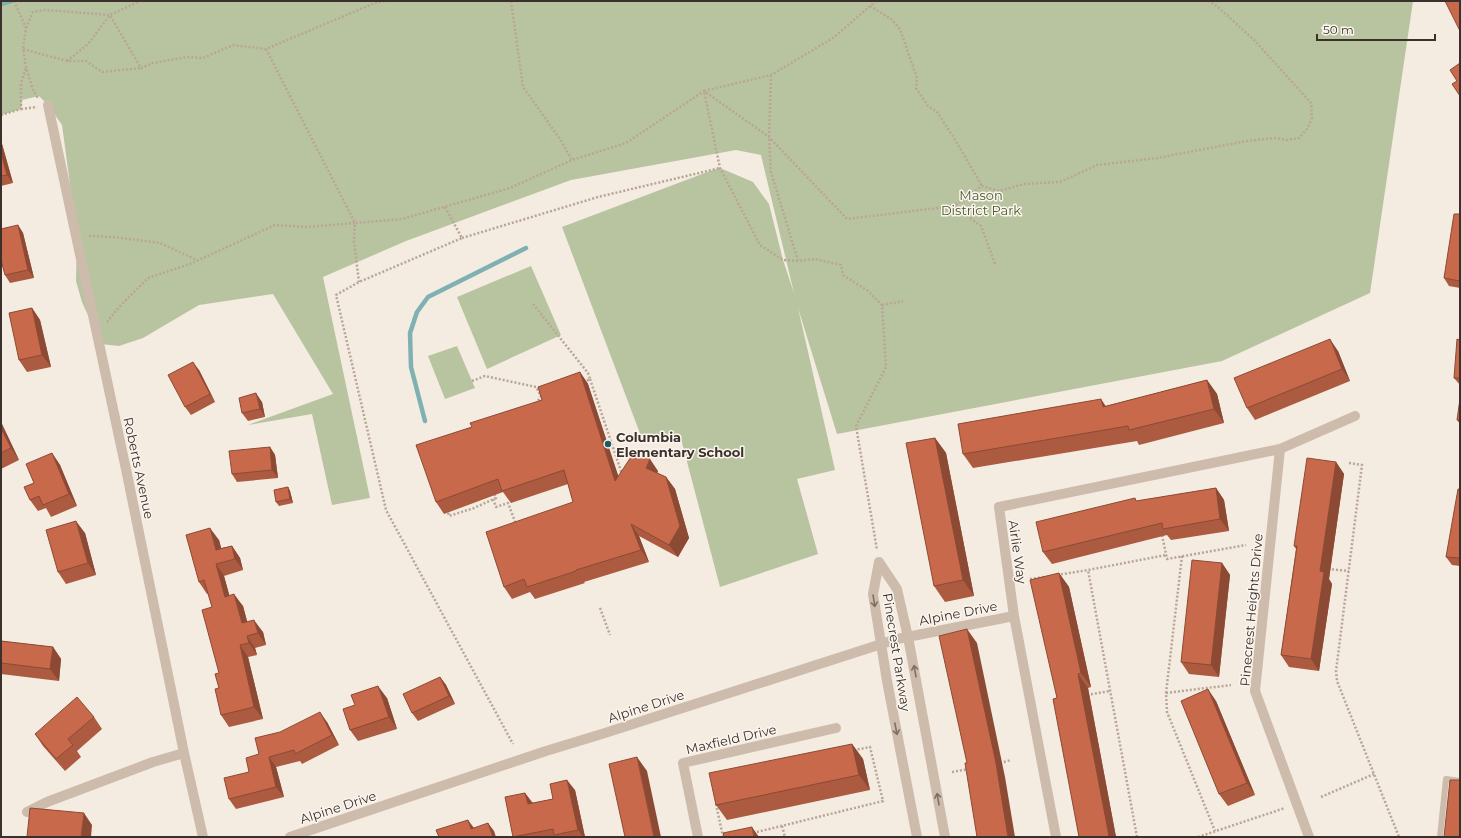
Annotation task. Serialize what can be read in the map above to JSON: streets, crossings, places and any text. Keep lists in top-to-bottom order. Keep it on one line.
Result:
{"streets":{"street":["Roberts Avenue","Airlie Way","Pinecrest Heights Drive","Alpine Drive","Pinecrest Parkway","Maxfield Drive"]},"crossings":[["Airlie Way","Pinecrest Heights Drive"],["Airlie Way","Alpine Drive"],["Alpine Drive","Pinecrest Parkway"]],"parks":["Mason District Park"],"places":["Columbia Elementary School"],"scale_bar":"50 m"}
